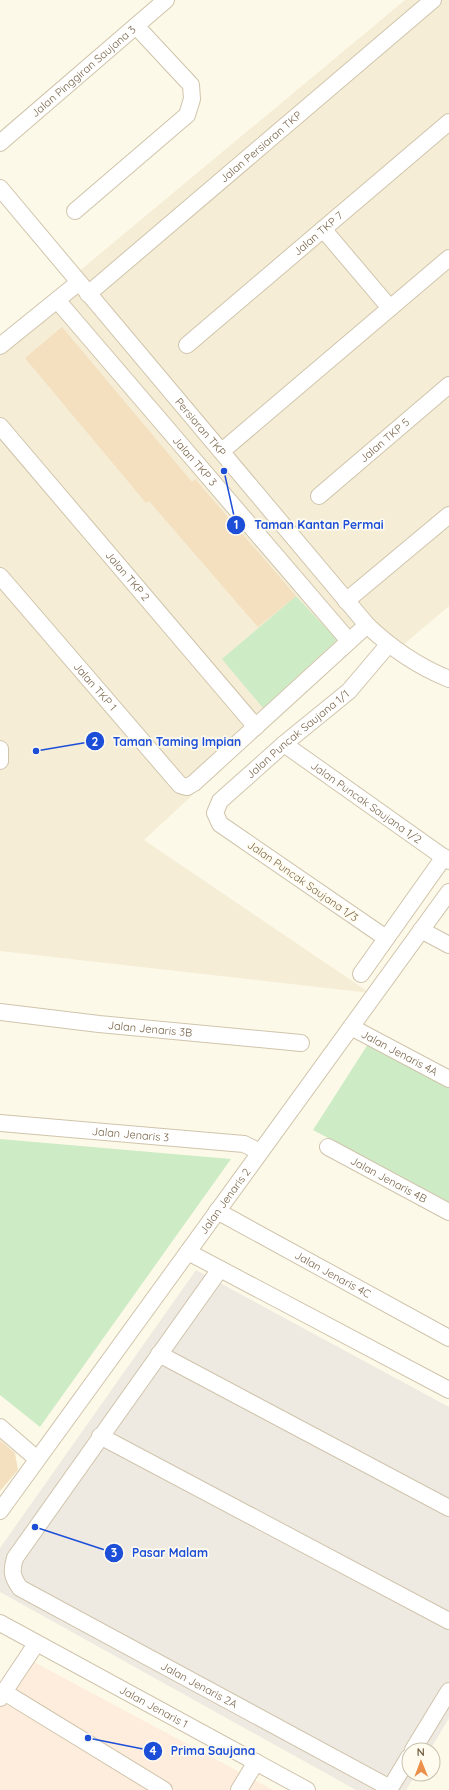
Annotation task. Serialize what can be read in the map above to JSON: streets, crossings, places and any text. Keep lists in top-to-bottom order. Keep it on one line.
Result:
{"streets":{"street":["Jalan Pinggiran Saujana 3","Jalan Persiaran TKP","Jalan TKP 7","Persiaran TKP","Jalan TKP 5","Jalan TKP 3","Jalan TKP 2","Jalan TKP 1","Jalan Puncak Saujana 1/1","Jalan Puncak Saujana 1/2","Jalan Puncak Saujana 1/3","Jalan Jenaris 3B","Jalan Jenaris 4A","Jalan Jenaris 3","Jalan Jenaris 4B","Jalan Jenaris 2","Jalan Jenaris 4C","Jalan Jenaris 2A","Jalan Jenaris 1"]},"crossings":[["Jalan Persiaran TKP","Persiaran TKP"],["Jalan Persiaran TKP","Jalan TKP 3"],["Persiaran TKP","Jalan Puncak Saujana 1/1"],["Jalan TKP 2","Jalan TKP 1"],["Jalan Puncak Saujana 1/1","Jalan Puncak Saujana 1/2"],["Jalan Puncak Saujana 1/1","Jalan Puncak Saujana 1/3"],["Jalan Jenaris 4A","Jalan Jenaris 2"],["Jalan Jenaris 3","Jalan Jenaris 2"],["Jalan Jenaris 2","Jalan Jenaris 4C"]],"places":["Taman Kantan Permai","Taman Taming Impian","Pasar Malam","Prima Saujana"],"north":"top"}
